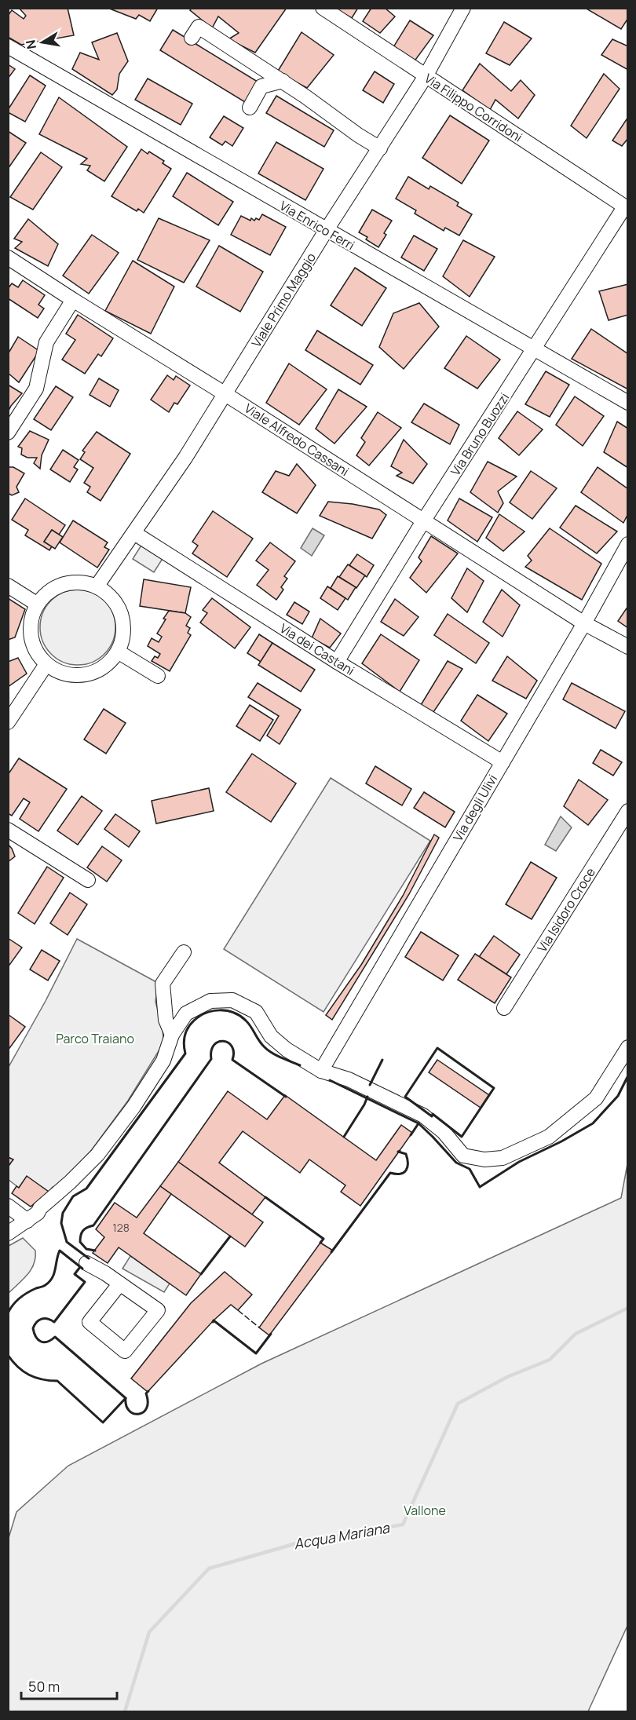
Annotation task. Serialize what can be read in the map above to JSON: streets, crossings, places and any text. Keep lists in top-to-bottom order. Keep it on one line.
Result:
{"streets":{"street":["Via Filippo Corridoni","Via Enrico Ferri","Viale Primo Maggio","Via Bruno Buozzi","Viale Alfredo Cassani","Via dei Castani","Via degli Ulivi","Via Isidoro Croce"]},"crossings":[["Via Filippo Corridoni","Viale Primo Maggio"],["Via Filippo Corridoni","Via Bruno Buozzi"],["Via Enrico Ferri","Viale Primo Maggio"],["Via Enrico Ferri","Via Bruno Buozzi"],["Viale Primo Maggio","Viale Alfredo Cassani"],["Viale Primo Maggio","Via dei Castani"],["Via Bruno Buozzi","Viale Alfredo Cassani"],["Via Bruno Buozzi","Via dei Castani"],["Viale Alfredo Cassani","Via degli Ulivi"],["Via dei Castani","Via degli Ulivi"]],"water":["Acqua Mariana"],"parks":["Parco Traiano","Vallone"],"house_numbers":["128"],"scale_bar":"50 m","north":"left"}
